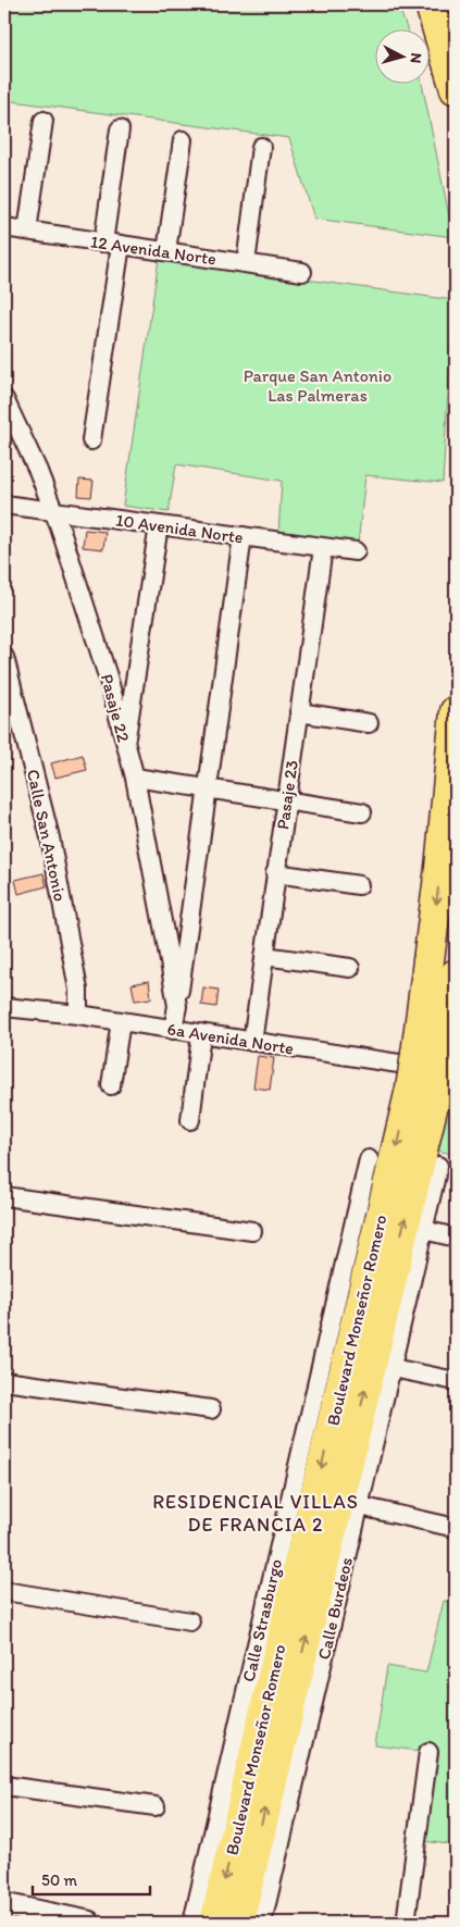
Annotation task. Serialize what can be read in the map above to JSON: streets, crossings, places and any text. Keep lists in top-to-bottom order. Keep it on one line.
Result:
{"streets":{"highway":["Boulevard Monseñor Romero"],"street":["12 Avenida Norte","10 Avenida Norte","Pasaje 22","Pasaje 23","Calle San Antonio","6a Avenida Norte","Calle Burdeos","Calle Strasburgo"]},"crossings":[["10 Avenida Norte","Pasaje 22"],["10 Avenida Norte","Pasaje 23"],["Pasaje 22","6a Avenida Norte"],["Pasaje 23","6a Avenida Norte"],["Calle San Antonio","6a Avenida Norte"],["6a Avenida Norte","Boulevard Monseñor Romero"]],"districts":["RESIDENCIAL VILLAS DE FRANCIA 2"],"parks":["Parque San Antonio Las Palmeras"],"scale_bar":"50 m","north":"right"}
